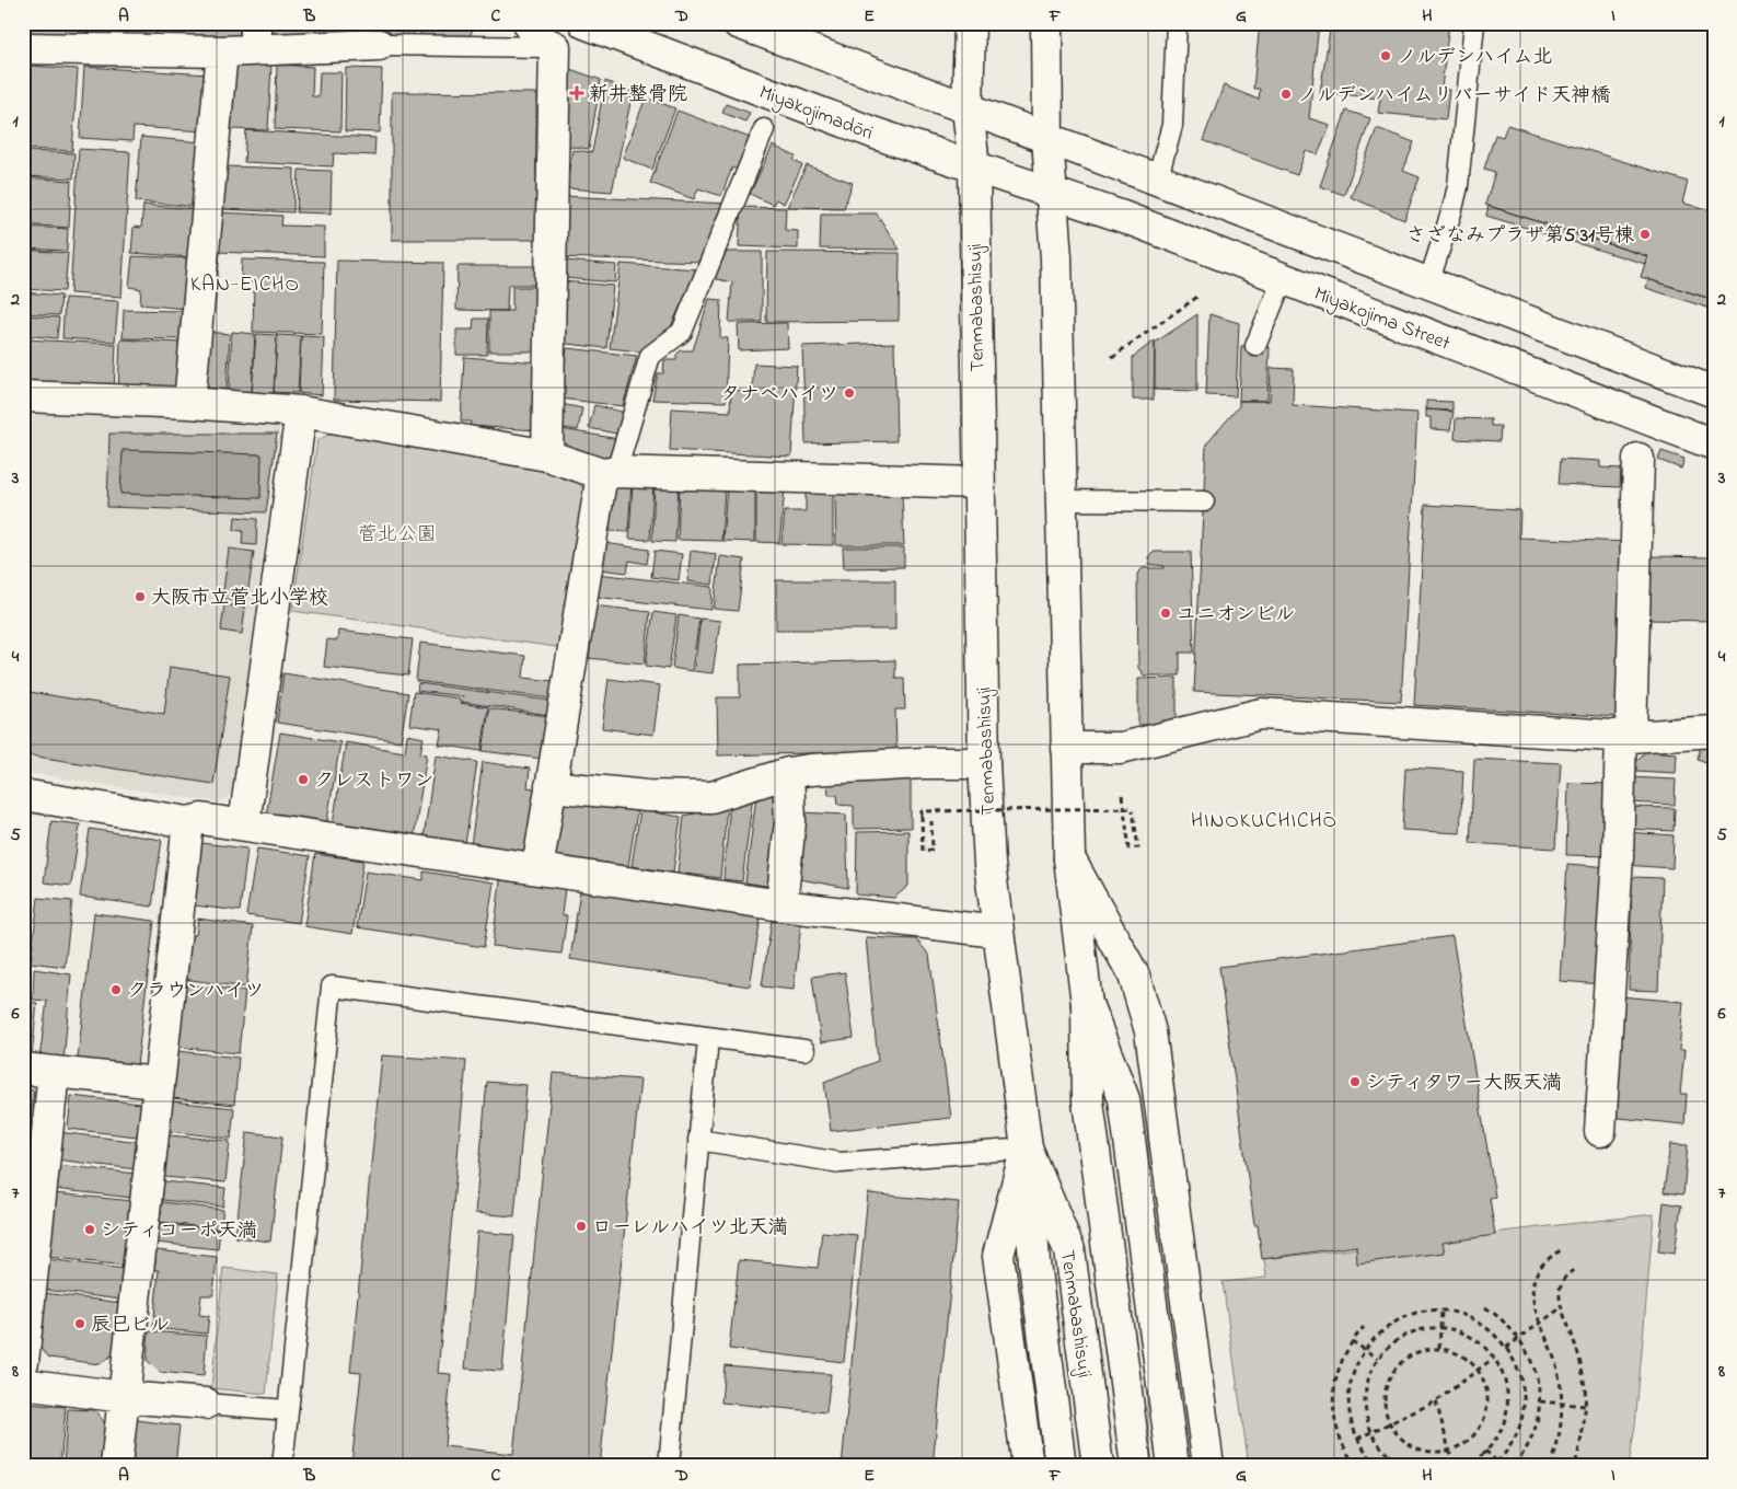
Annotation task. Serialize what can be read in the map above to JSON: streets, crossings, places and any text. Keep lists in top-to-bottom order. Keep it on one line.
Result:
{"streets":{"main road":["Miyakojimadōri","Tenmabashisuji","Miyakojima Street"]},"crossings":[["Miyakojimadōri","Tenmabashisuji"],["Miyakojimadōri","Miyakojima Street"],["Tenmabashisuji","Miyakojima Street"]],"districts":["KAN-EICHO","HINOKUCHICHŌ"],"parks":["菅北公園"],"places":{"other":["ノルデンハイム北","ノルデンハイムリバーサイド天神橋","さざなみプラザ第5 31号棟","タナベハイツ","大阪市立菅北小学校","ユニオンビル","クレストワン","クラウンハイツ","シティタワー大阪天満","ローレルハイツ北天満","シティコーポ天満","辰巳ビル"],"health":["新井整骨院"]},"grid":{"columns":["A","B","C","D","E","F","G","H","I"],"rows":["1","2","3","4","5","6","7","8"]}}
